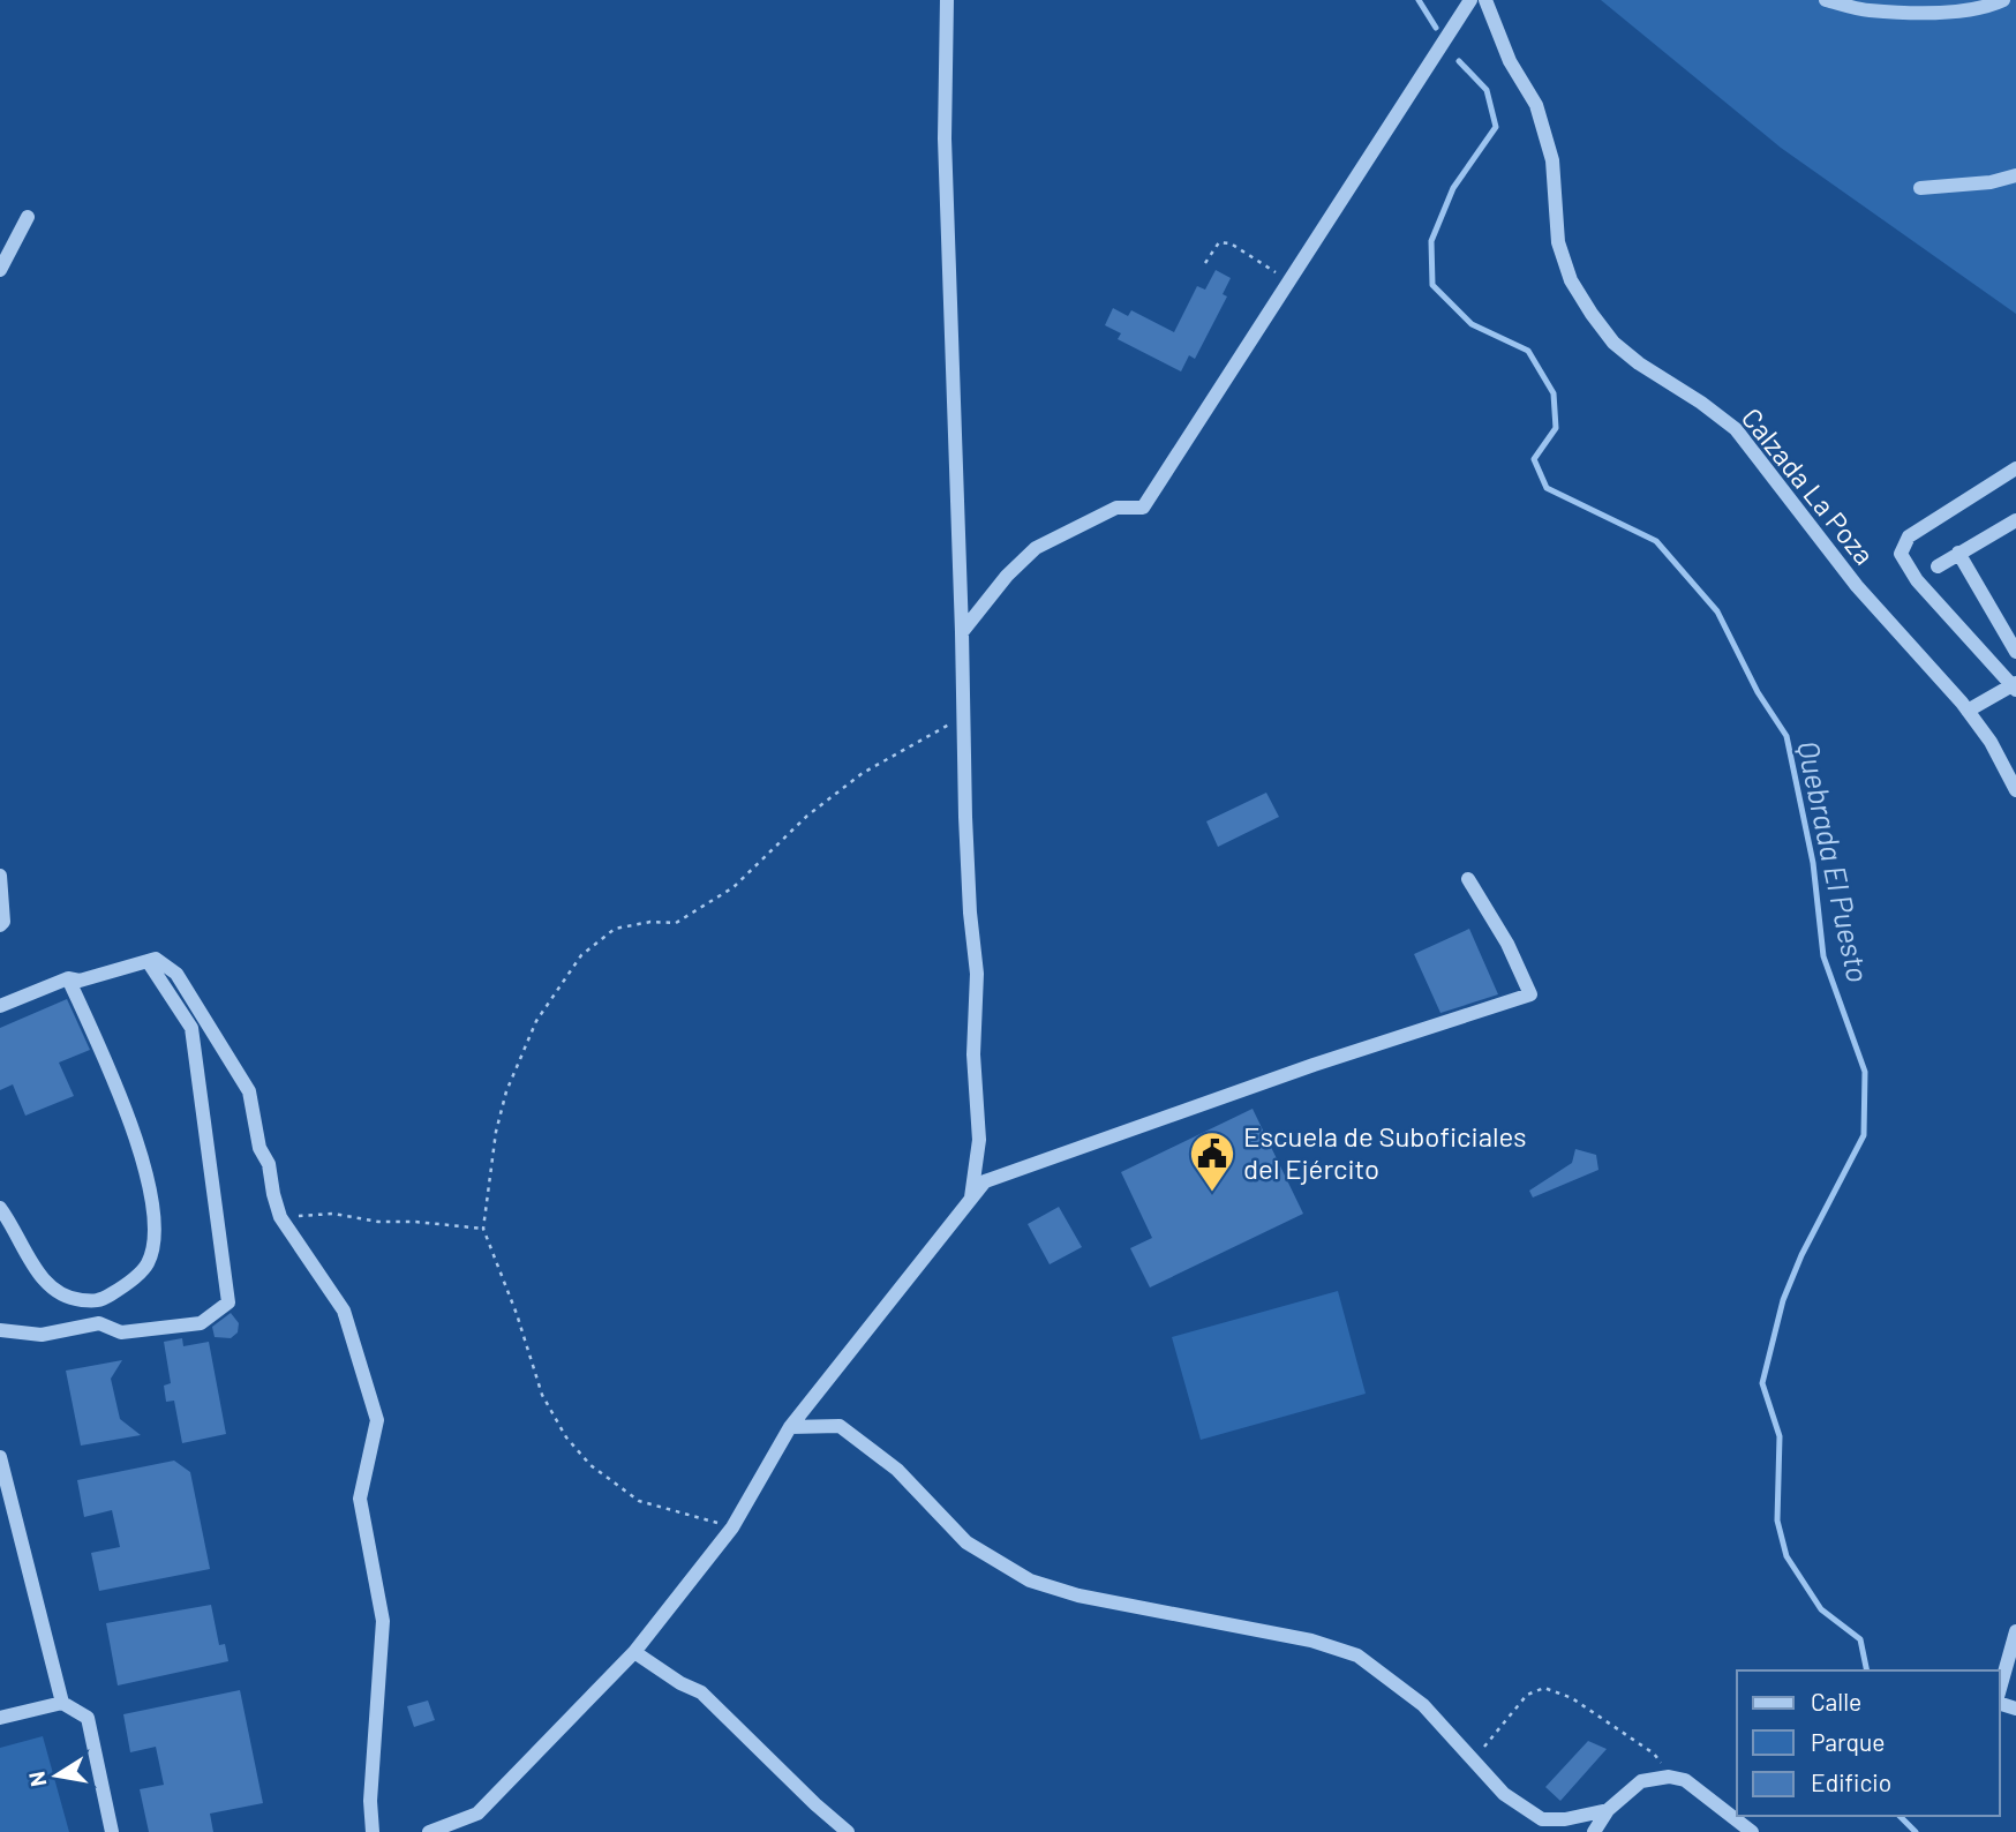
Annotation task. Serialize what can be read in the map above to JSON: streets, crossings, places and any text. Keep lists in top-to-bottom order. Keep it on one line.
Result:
{"streets":{"street":["Calzada La Poza"]},"water":["Quebrada El Puesto"],"places":{"public building":["Escuela de Suboficiales del Ejército"]},"legend":["Calle","Parque","Edificio"],"north":"left"}
